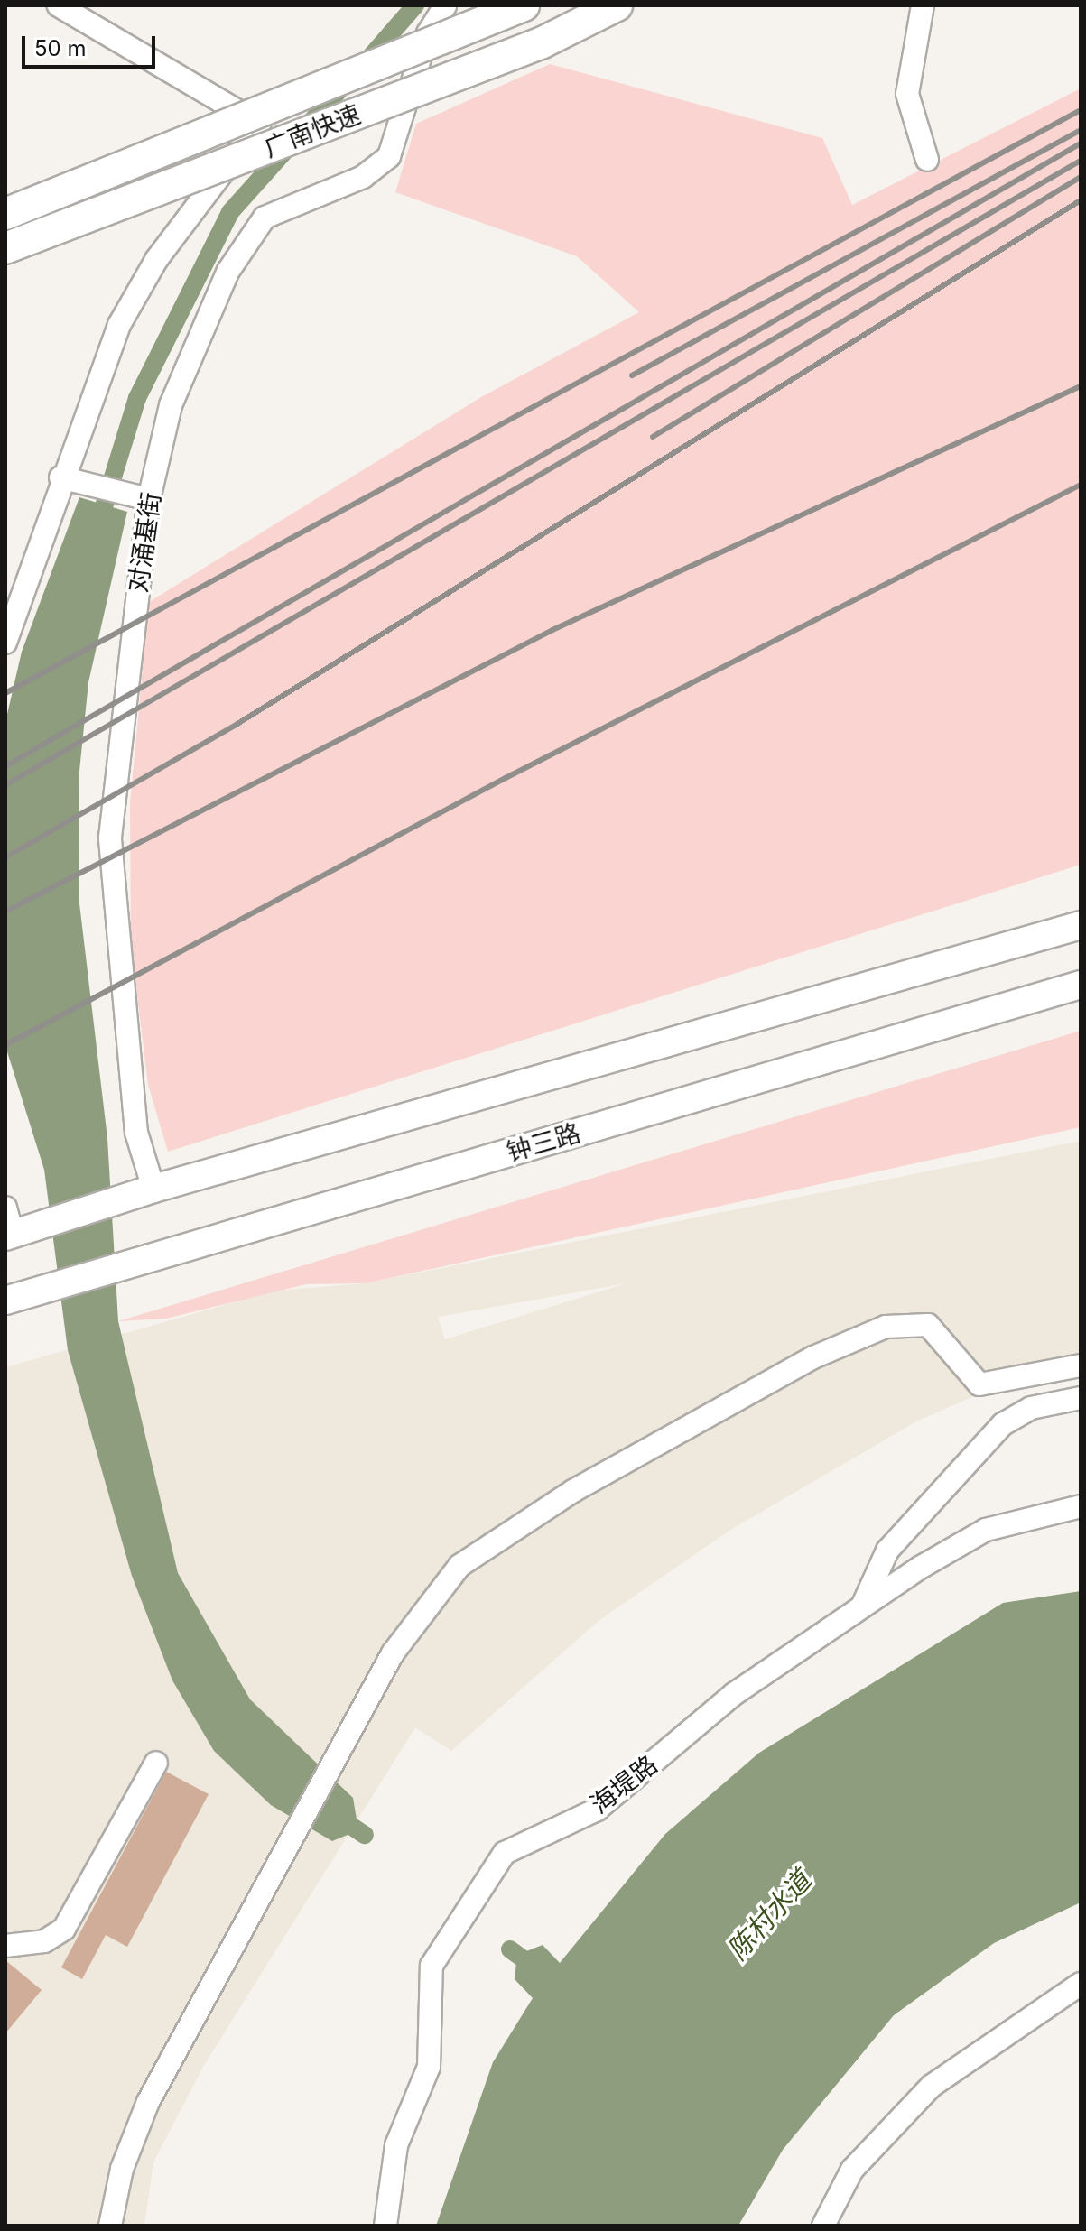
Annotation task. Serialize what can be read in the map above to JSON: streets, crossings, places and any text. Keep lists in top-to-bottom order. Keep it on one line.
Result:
{"streets":{"highway":["广南快速"],"main road":["钟三路"],"street":["对涌基街","海堤路"]},"water":["陈村水道"],"scale_bar":"50 m"}
